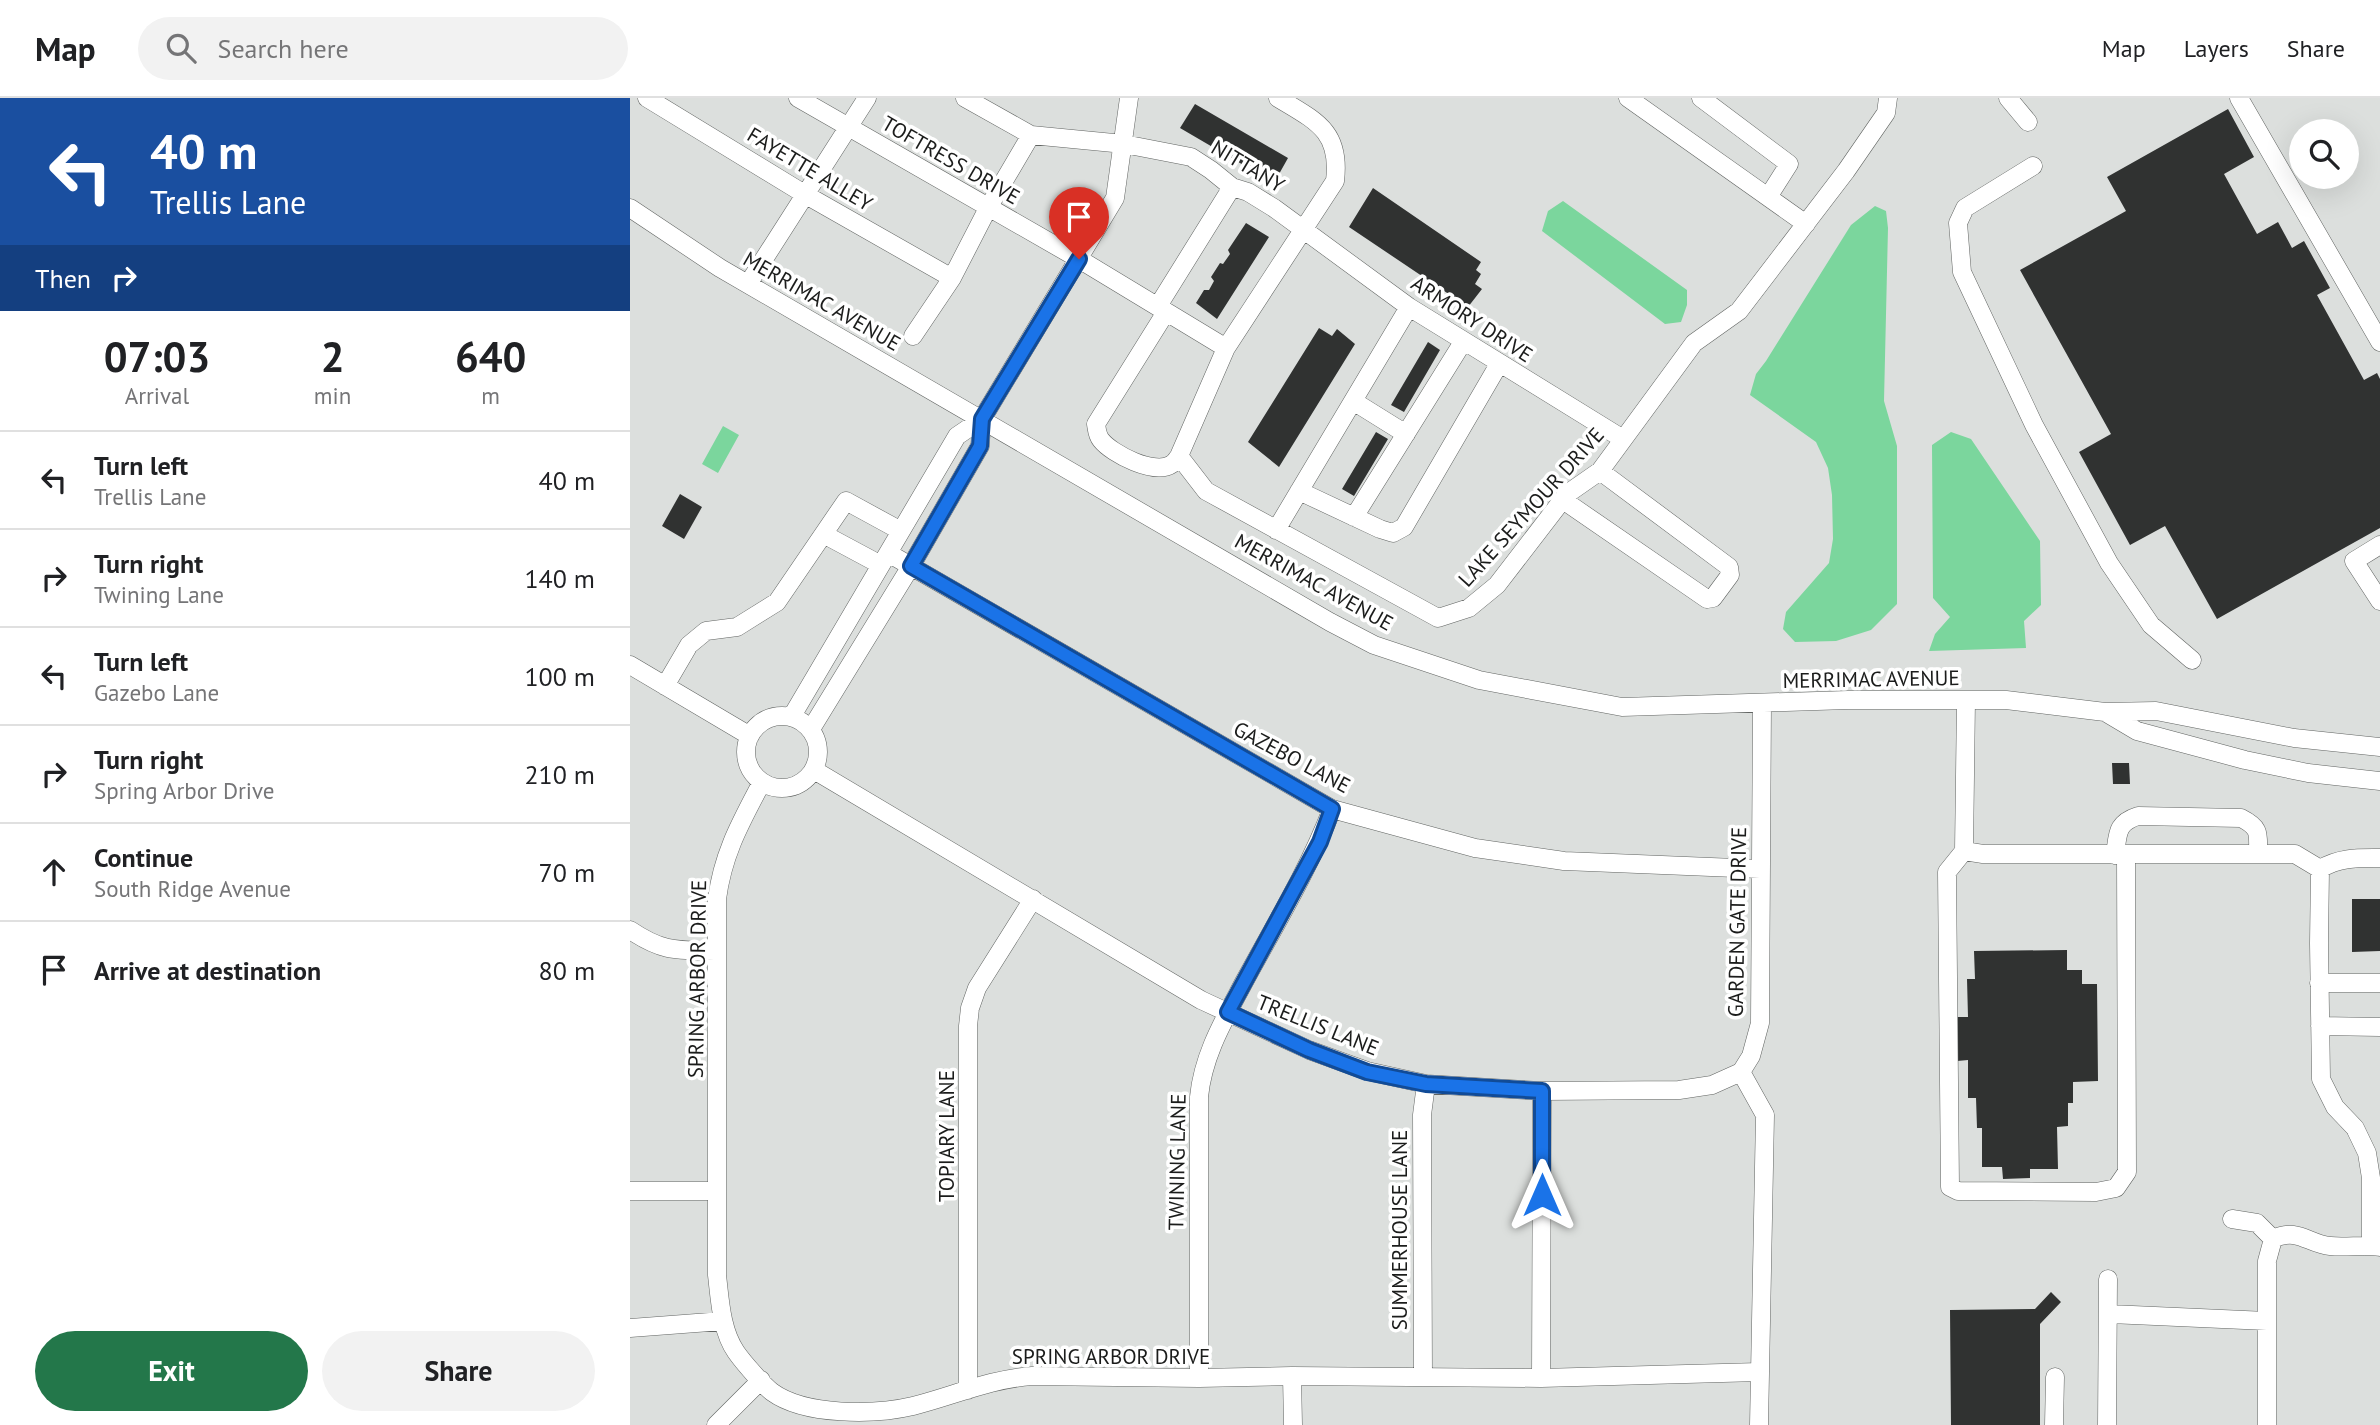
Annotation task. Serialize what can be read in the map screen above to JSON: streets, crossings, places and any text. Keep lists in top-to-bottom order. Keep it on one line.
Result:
{"streets":{"street":["TOFTRESS DRIVE","NITTANY","FAYETTE ALLEY","MERRIMAC AVENUE","ARMORY DRIVE","LAKE SEYMOUR DRIVE","GAZEBO LANE","GARDEN GATE DRIVE","SPRING ARBOR DRIVE","TRELLIS LANE","TOPIARY LANE","TWINING LANE","SUMMERHOUSE LANE"]},"crossings":[["NITTANY","ARMORY DRIVE"],["MERRIMAC AVENUE","GARDEN GATE DRIVE"],["ARMORY DRIVE","LAKE SEYMOUR DRIVE"],["GAZEBO LANE","GARDEN GATE DRIVE"],["GAZEBO LANE","TWINING LANE"],["GARDEN GATE DRIVE","TRELLIS LANE"],["SPRING ARBOR DRIVE","TRELLIS LANE"],["SPRING ARBOR DRIVE","TOPIARY LANE"],["SPRING ARBOR DRIVE","TWINING LANE"],["SPRING ARBOR DRIVE","SUMMERHOUSE LANE"],["TRELLIS LANE","TOPIARY LANE"],["TRELLIS LANE","TWINING LANE"],["TRELLIS LANE","SUMMERHOUSE LANE"]],"page":{"header":"Map","search":"Search here","nav":["Map","Layers","Share"],"turn":["40 m","Trellis Lane"],"then":"Then","eta":["07:03","Arrival","2","min","640","m"],"list":[{"name":"Turn left","note":"Trellis Lane","value":"40 m"},{"name":"Turn right","note":"Twining Lane","value":"140 m"},{"name":"Turn left","note":"Gazebo Lane","value":"100 m"},{"name":"Turn right","note":"Spring Arbor Drive","value":"210 m"},{"name":"Continue","note":"South Ridge Avenue","value":"70 m"},{"name":"Arrive at destination","value":"80 m"}],"buttons":["Exit","Share"]}}
